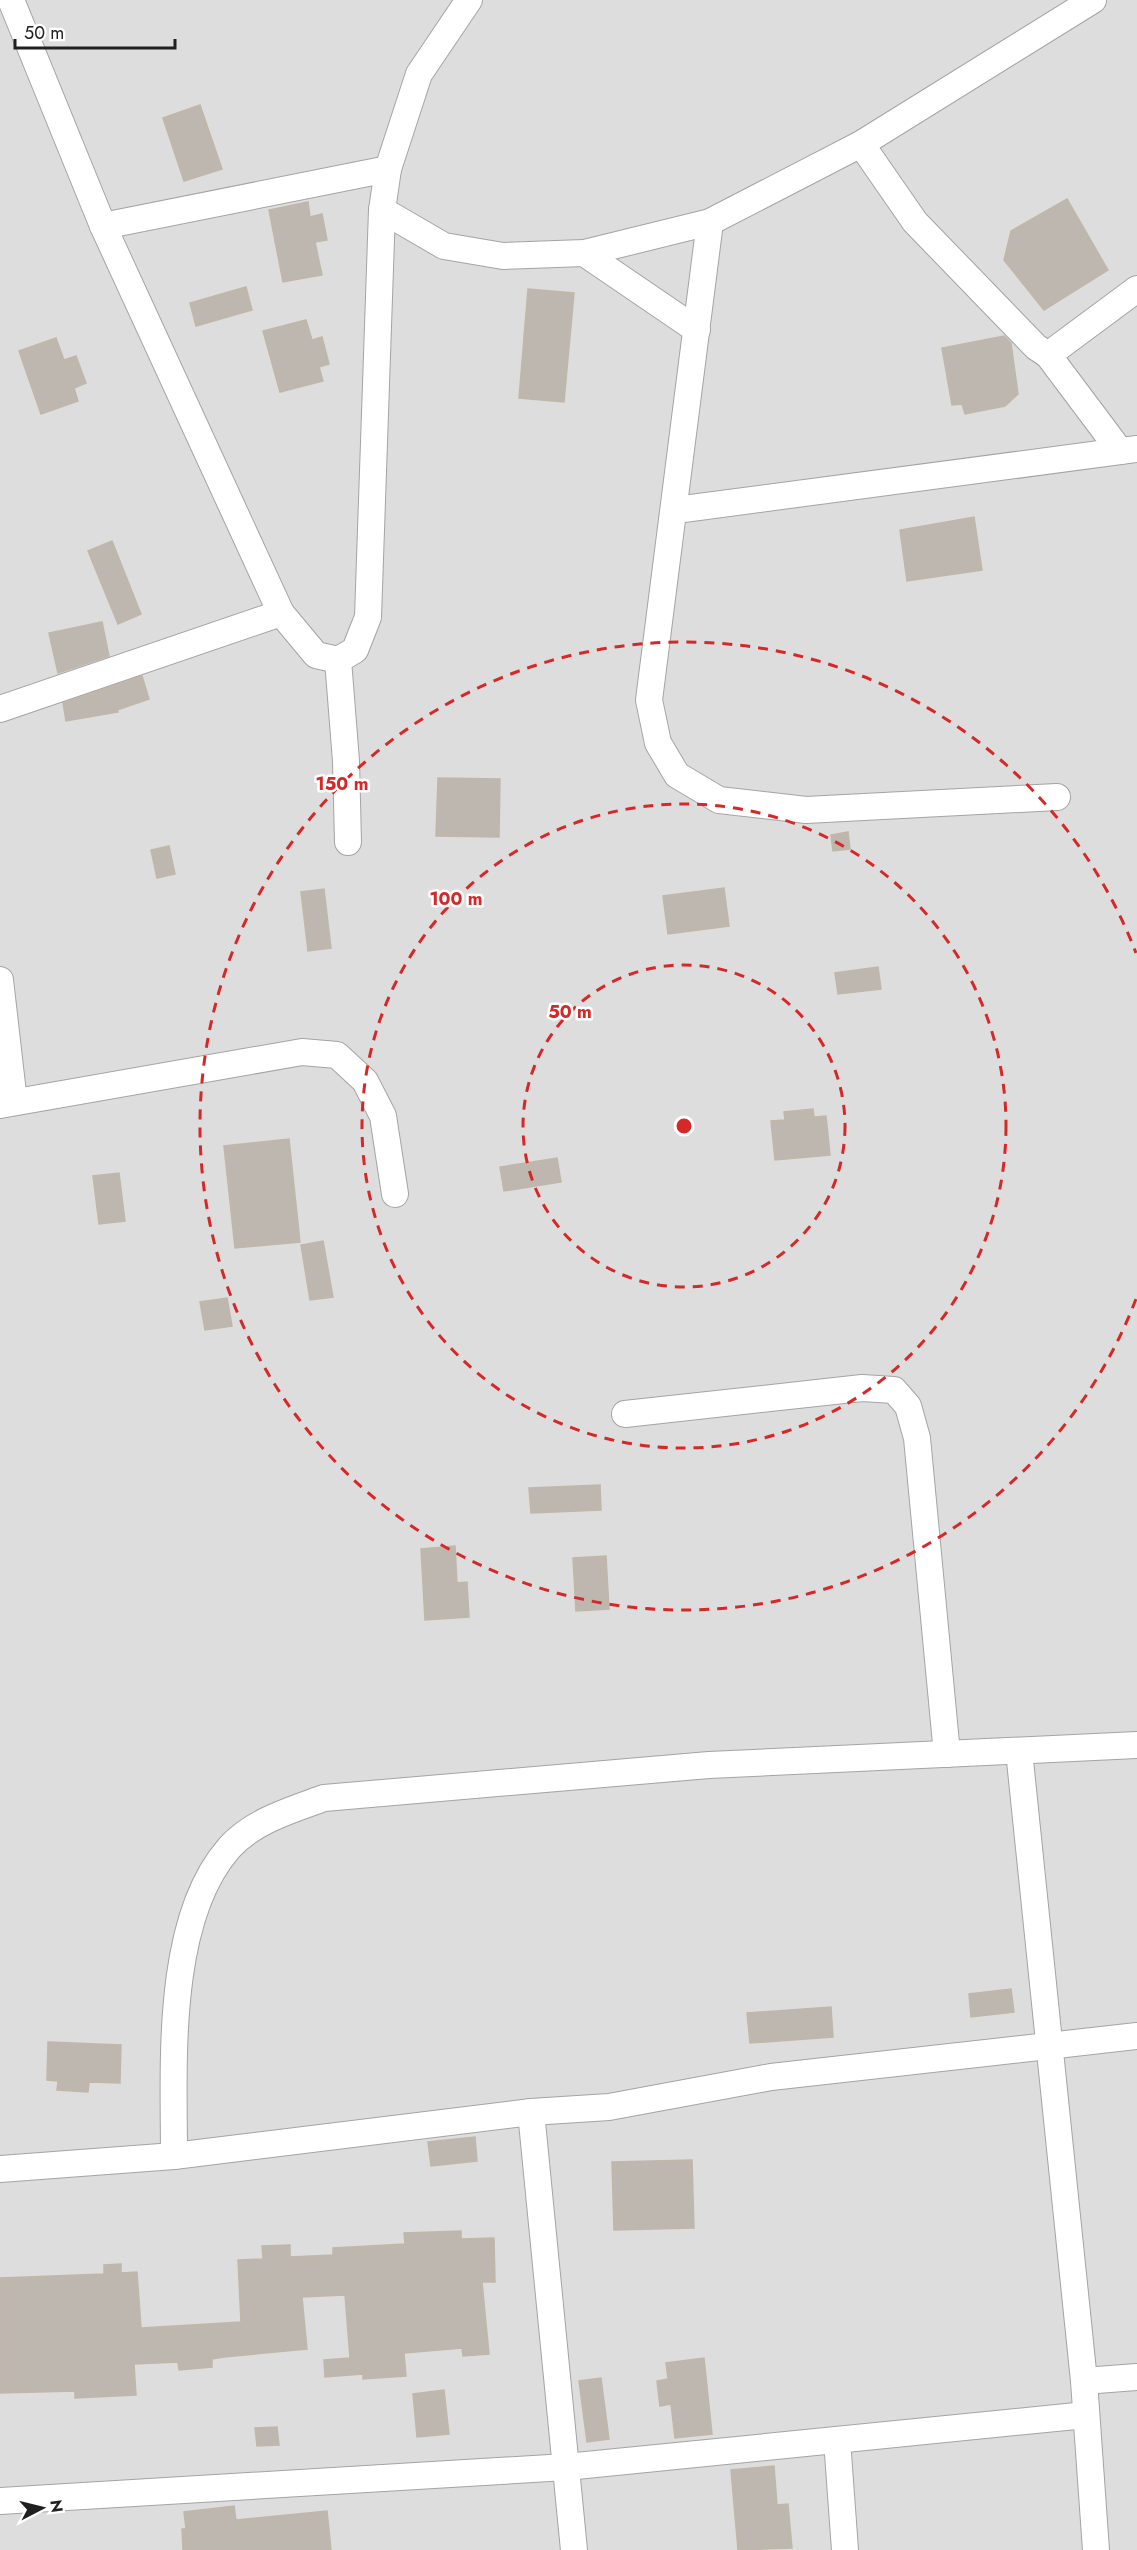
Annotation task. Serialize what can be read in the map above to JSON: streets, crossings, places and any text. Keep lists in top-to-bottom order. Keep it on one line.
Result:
{"scale_bar":"50 m","north":"right","rings":["150 m","100 m","50 m"]}
